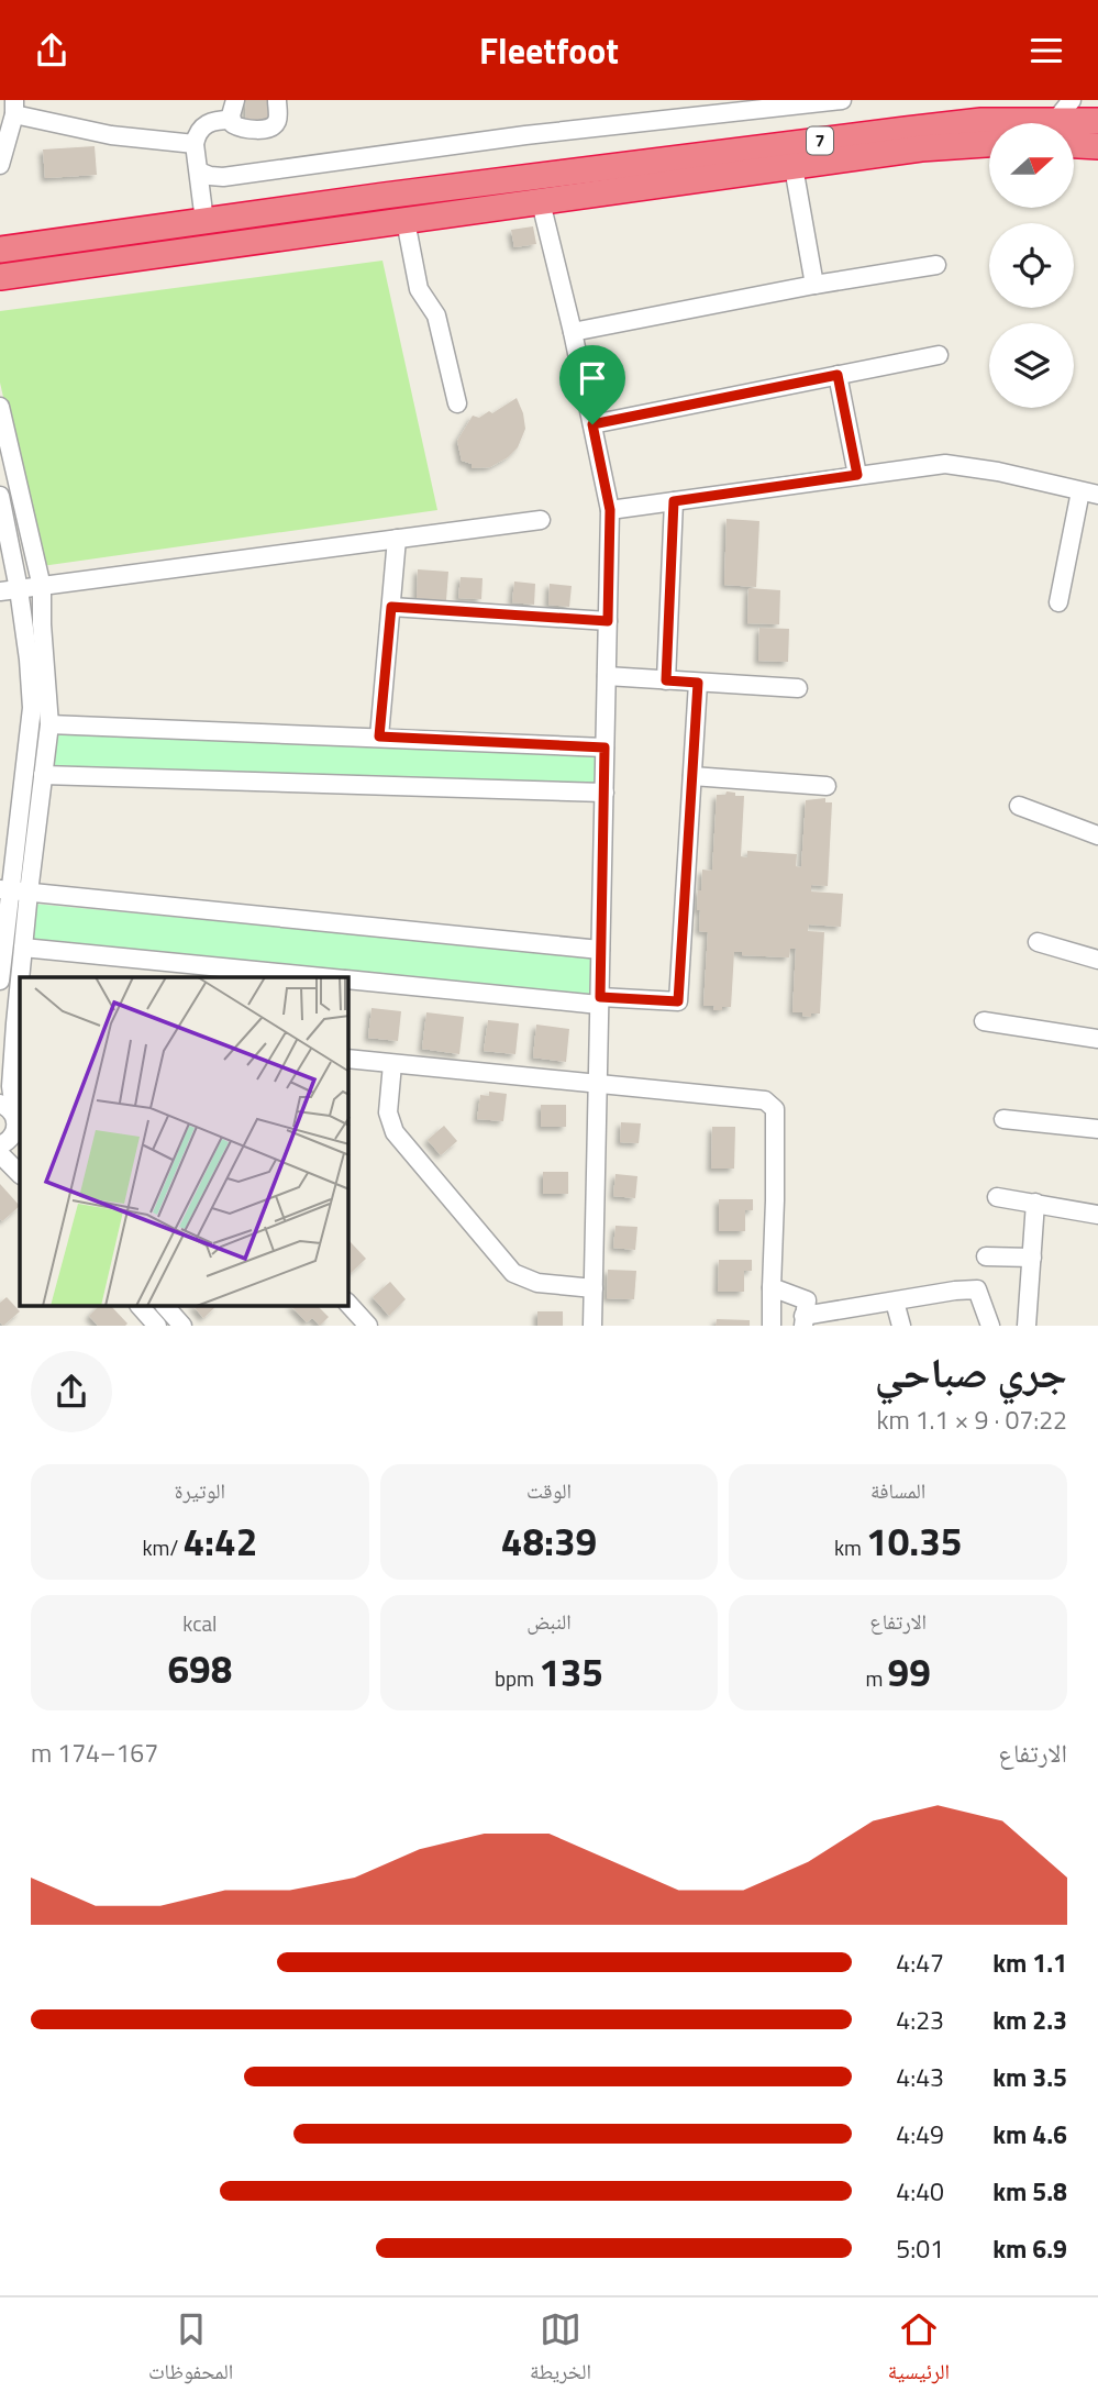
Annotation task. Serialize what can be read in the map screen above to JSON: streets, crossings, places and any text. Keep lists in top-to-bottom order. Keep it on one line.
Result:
{"streets":{"highway":["7"]},"north":"right","page":{"header":"Fleetfoot","heading":["جري صباحي","07:22 · 9 × 1.1 km"],"stats":[["المسافة","10.35 km"],["الوقت","48:39"],["الوتيرة","4:42 /km"],["الارتفاع","99 m"],["النبض","135 bpm"],["kcal","698"]],"chart":["الارتفاع","167–174 m"],"list":[{"name":"1.1 km","note":"4:47"},{"name":"2.3 km","note":"4:23"},{"name":"3.5 km","note":"4:43"},{"name":"4.6 km","note":"4:49"},{"name":"5.8 km","note":"4:40"},{"name":"6.9 km","note":"5:01"}],"tabs":["الرئيسية","الخريطة","المحفوظات"]}}
